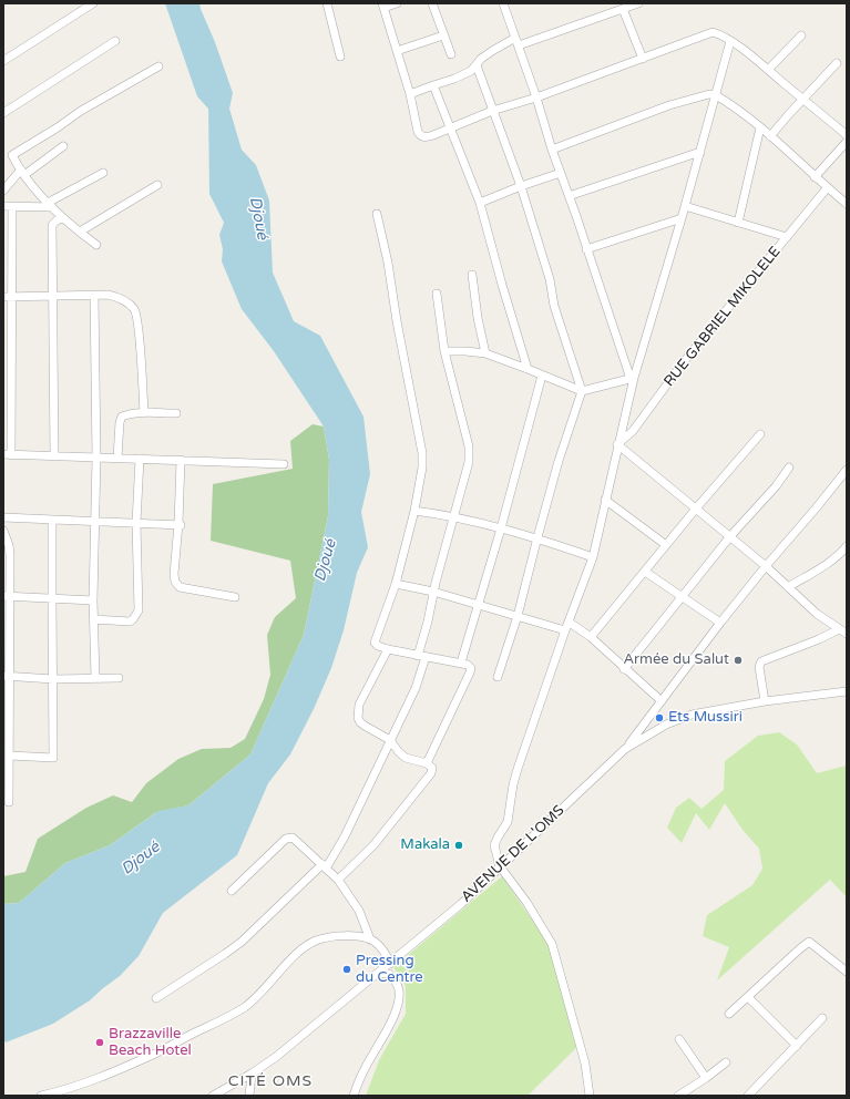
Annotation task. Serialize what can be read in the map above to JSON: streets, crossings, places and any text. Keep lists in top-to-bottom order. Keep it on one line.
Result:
{"streets":{"street":["RUE GABRIEL MIKOLELE","AVENUE DE L'OMS"]},"districts":["CITÉ OMS"],"water":["Djoué"],"places":["Armée du Salut","Ets Mussiri","Makala","Pressing du Centre","Brazzaville Beach Hotel"]}
